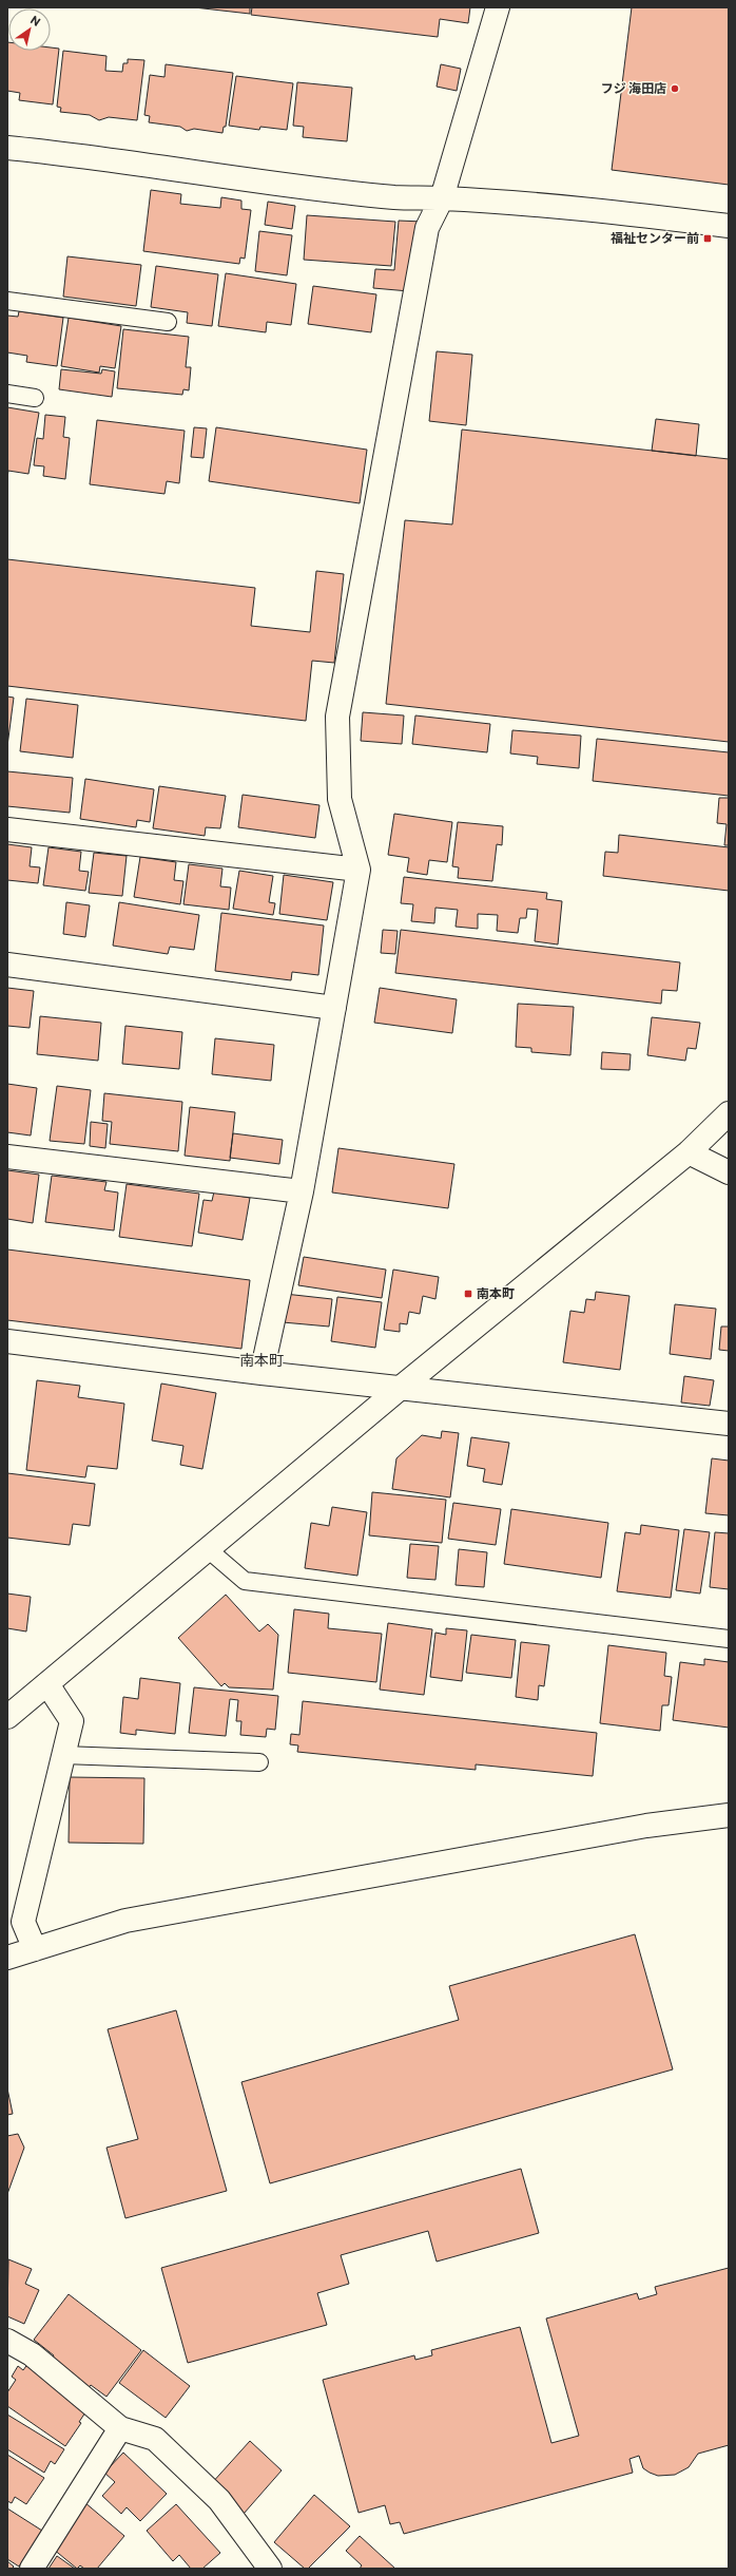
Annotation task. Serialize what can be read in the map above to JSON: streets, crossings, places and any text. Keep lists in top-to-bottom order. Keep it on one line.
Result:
{"districts":["南本町"],"places":{"other":["フジ 海田店"],"transit":["福祉センター前","南本町"]},"north":"top right"}
